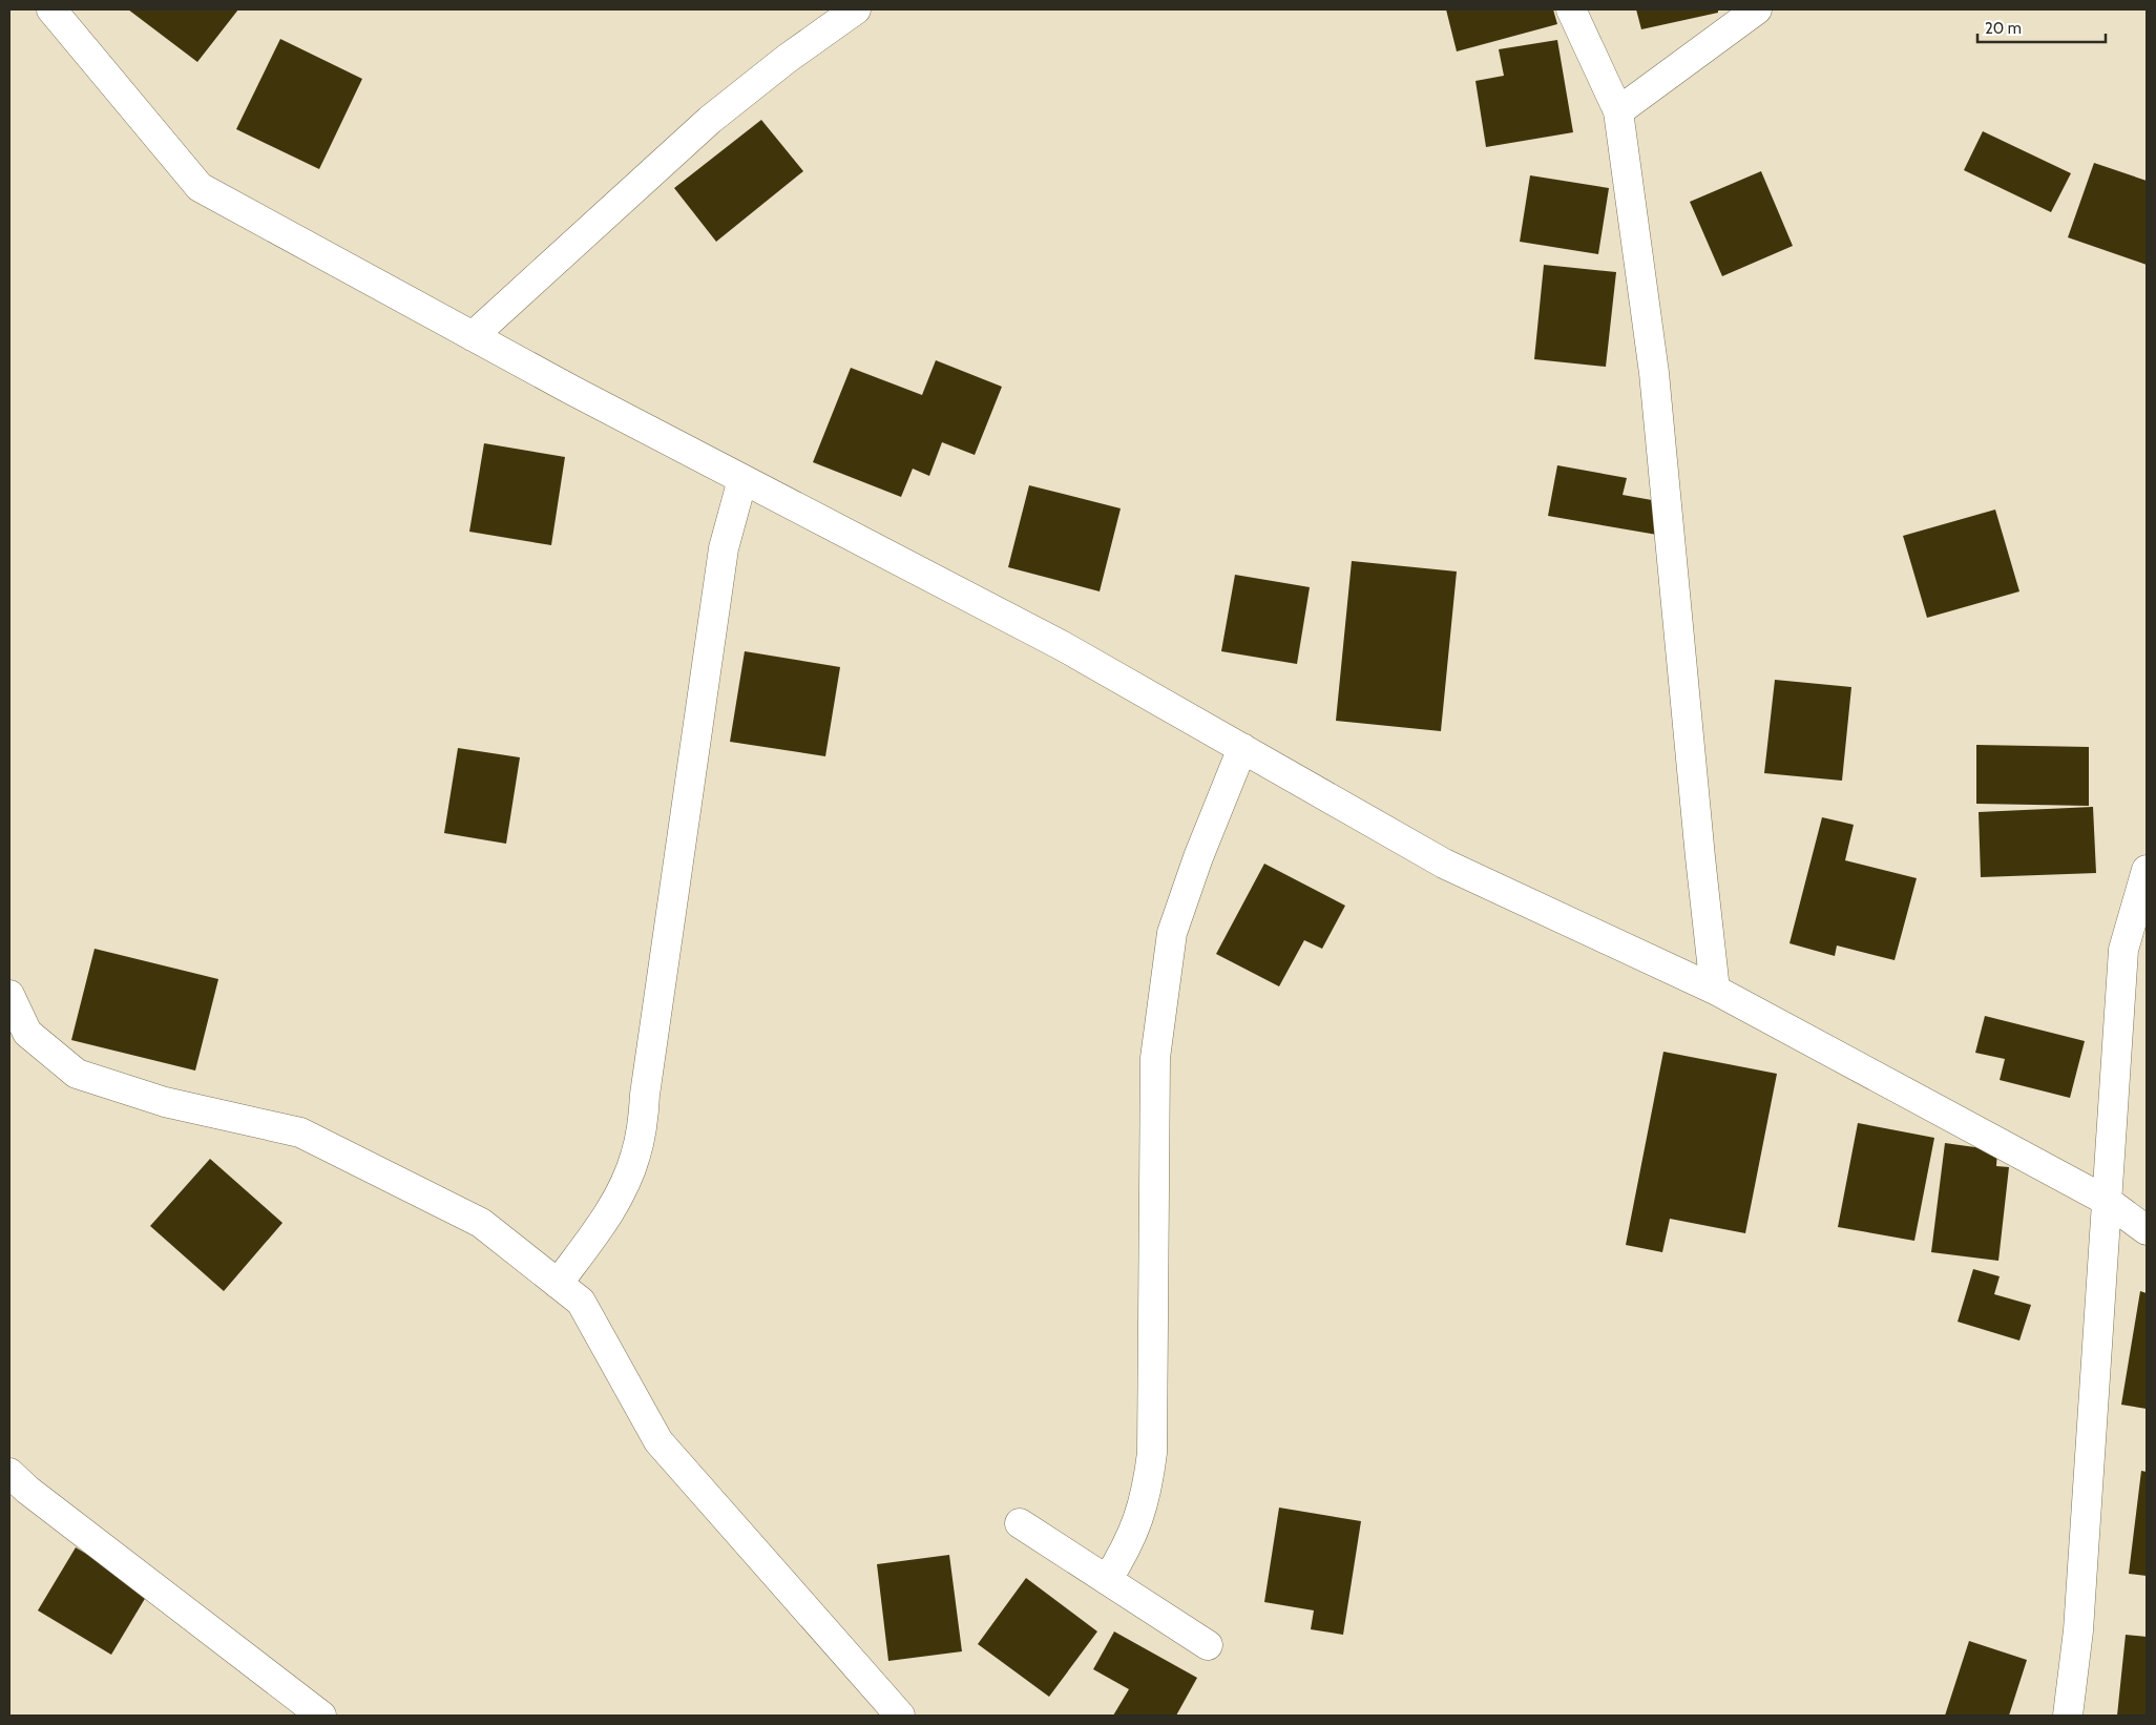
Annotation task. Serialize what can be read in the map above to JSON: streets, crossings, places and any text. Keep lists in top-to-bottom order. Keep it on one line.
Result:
{"scale_bar":"20 m"}
